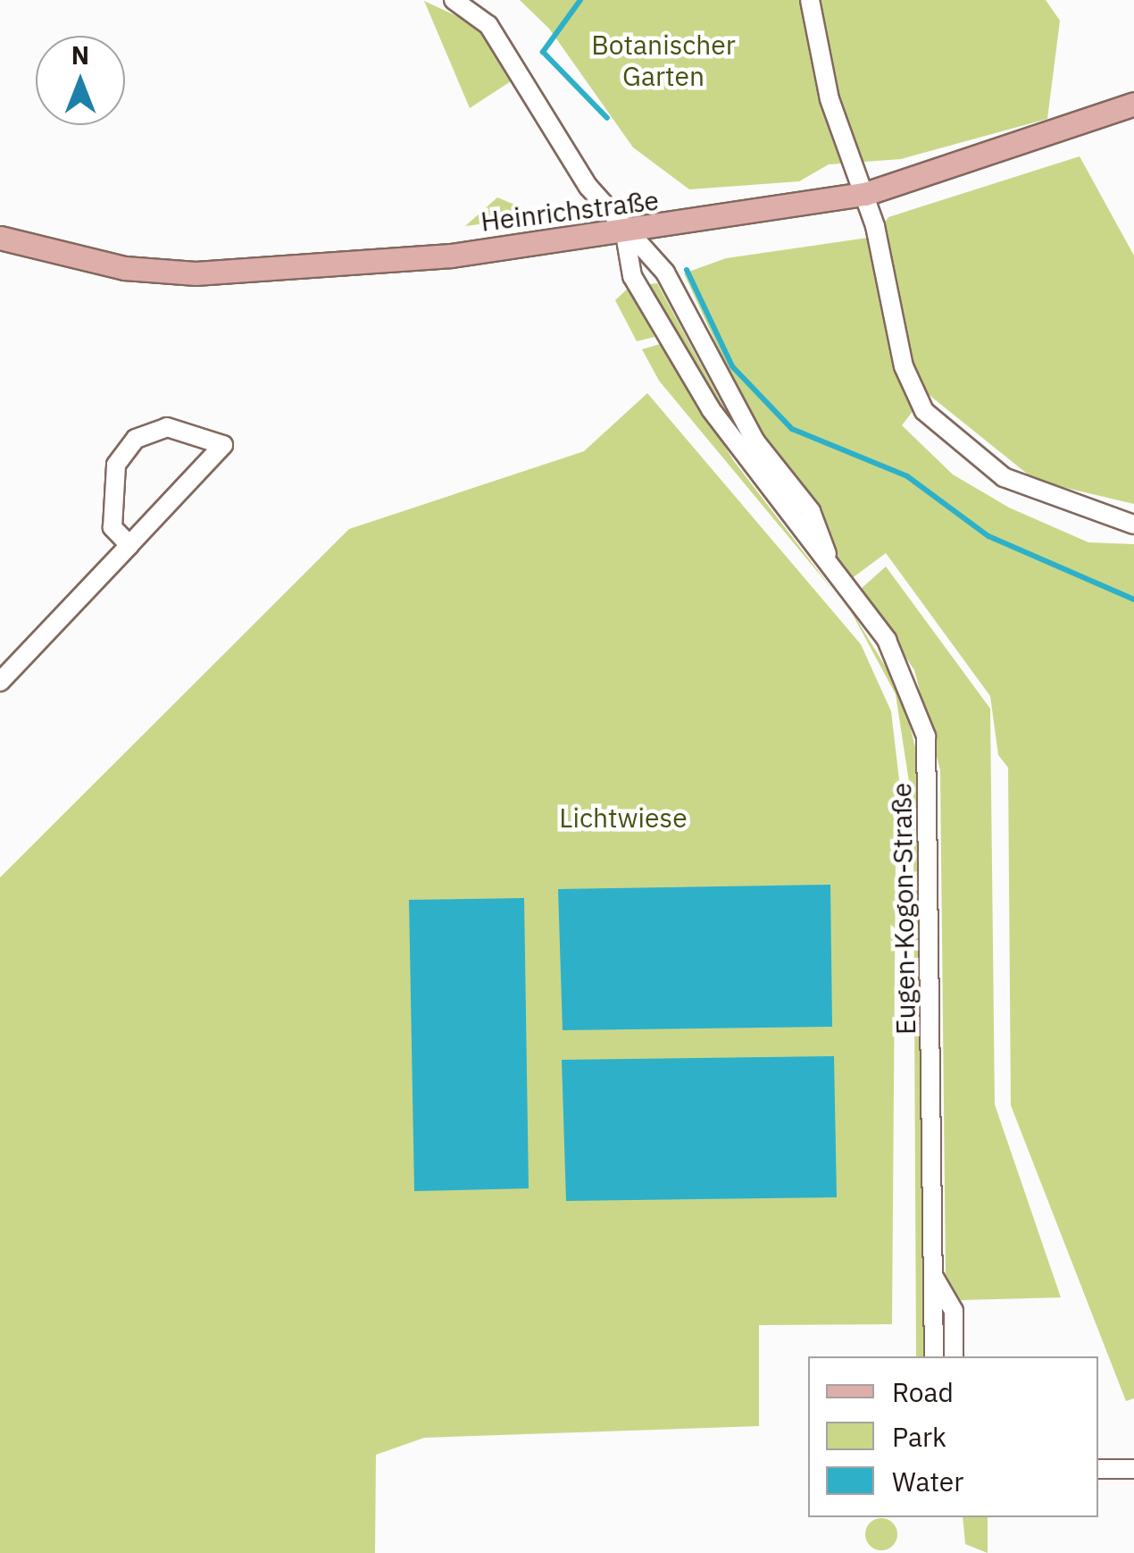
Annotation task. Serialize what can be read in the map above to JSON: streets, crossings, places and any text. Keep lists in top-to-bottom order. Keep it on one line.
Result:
{"streets":{"main road":["Heinrichstraße"],"street":["Eugen-Kogon-Straße"]},"crossings":[["Heinrichstraße","Eugen-Kogon-Straße"]],"parks":["Botanischer Garten","Lichtwiese"],"legend":["Road","Park","Water"],"north":"top"}
